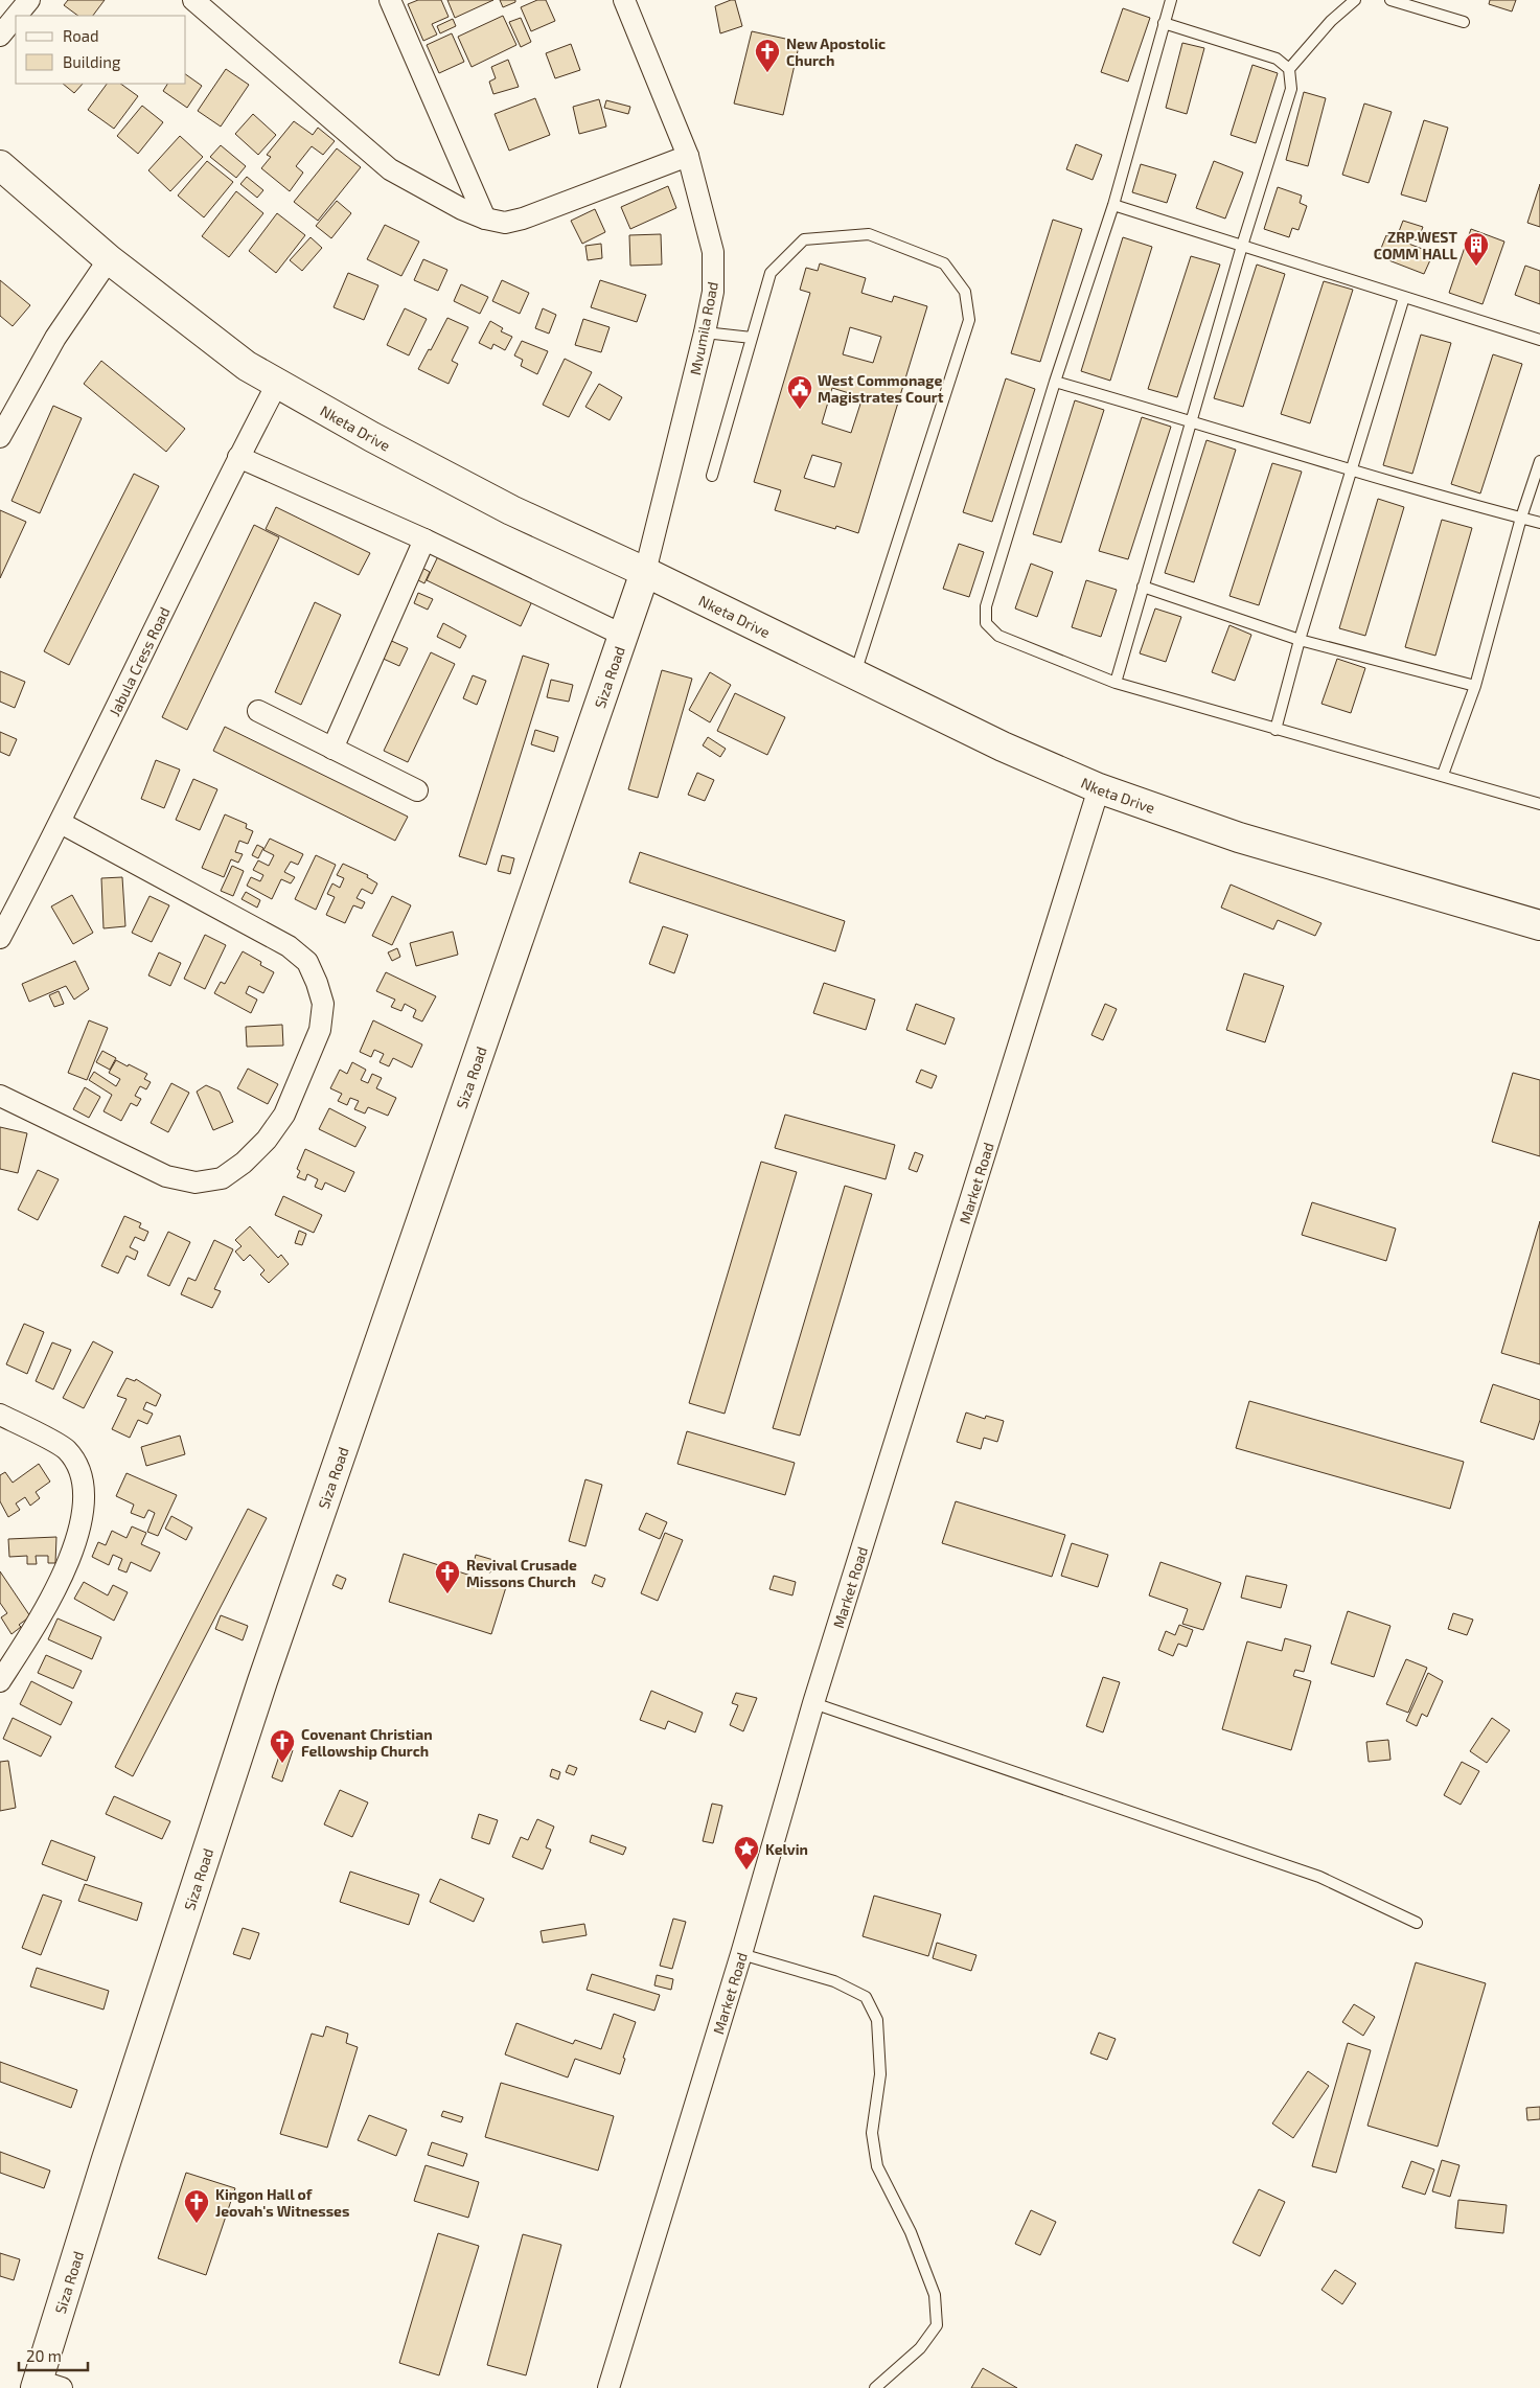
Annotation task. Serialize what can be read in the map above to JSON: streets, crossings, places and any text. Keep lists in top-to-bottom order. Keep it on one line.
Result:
{"streets":{"street":["Mvumila Road","Nketa Drive","Jabula Cress Road","Siza Road","Market Road"]},"crossings":[["Mvumila Road","Nketa Drive"],["Mvumila Road","Siza Road"],["Nketa Drive","Jabula Cress Road"],["Nketa Drive","Siza Road"],["Nketa Drive","Market Road"]],"places":{"church":["New Apostolic Church","Revival Crusade Missons Church","Covenant Christian Fellowship Church","Kingon Hall of Jeovah's Witnesses"],"building":["ZRP WEST COMM HALL"],"public building":["West Commonage Magistrates Court"],"place":["Kelvin"]},"legend":["Road","Building"],"scale_bar":"20 m"}
